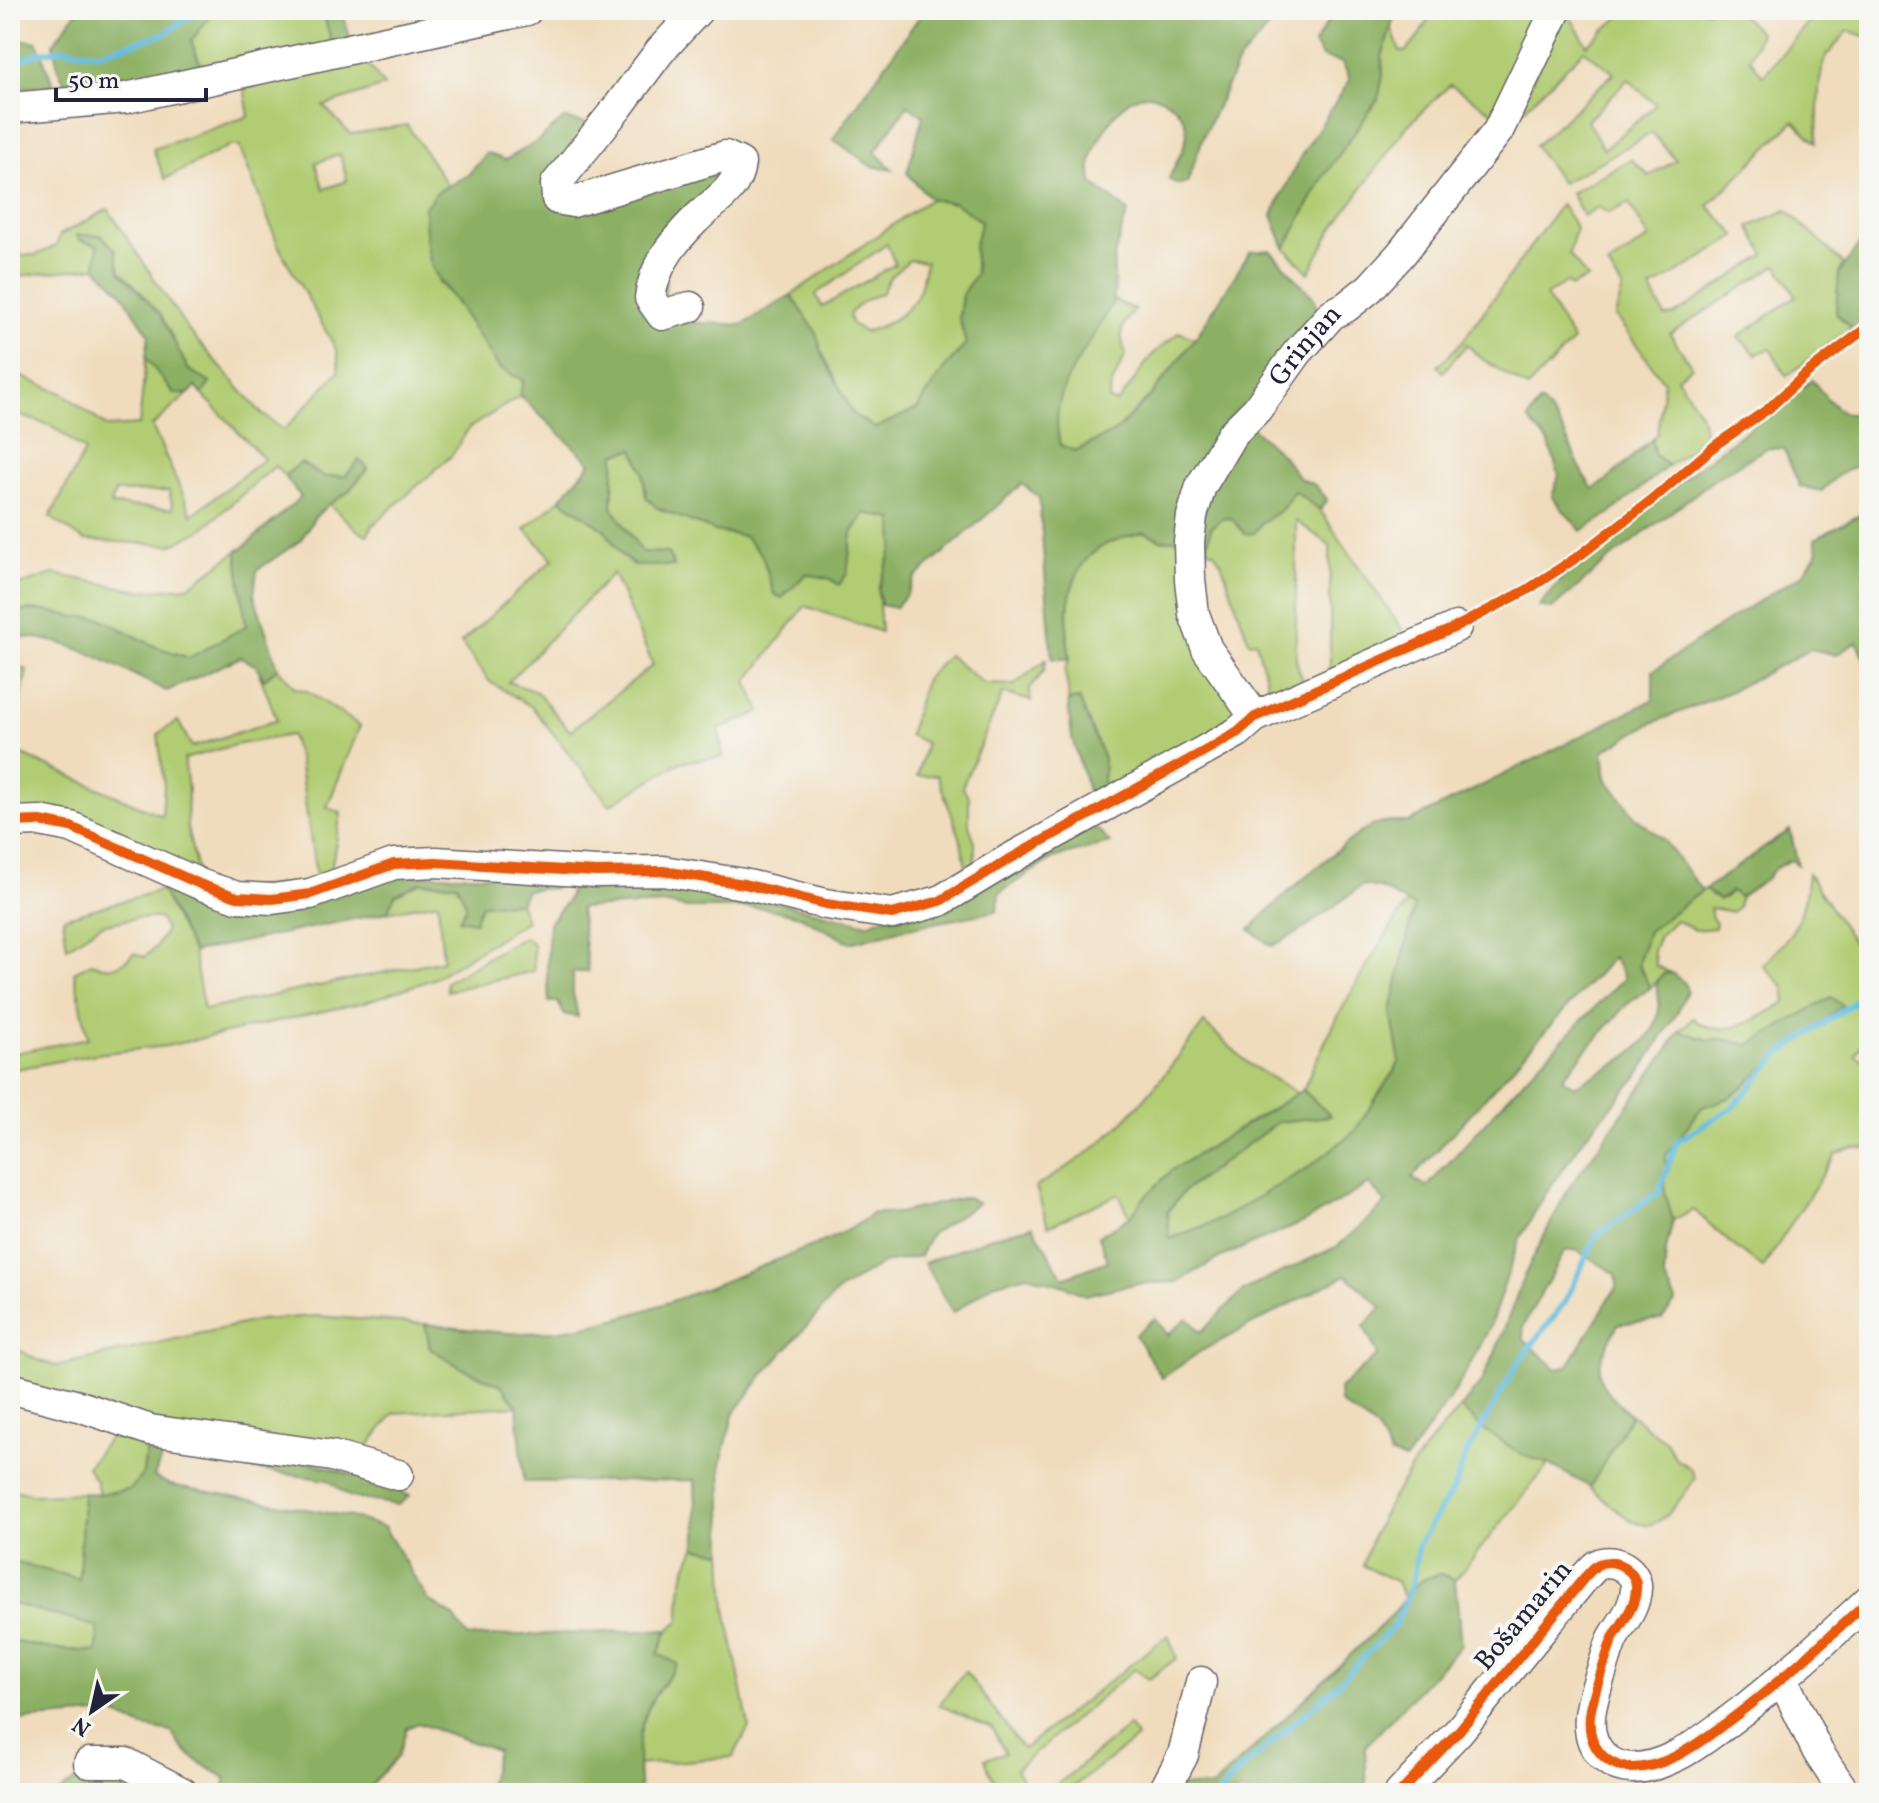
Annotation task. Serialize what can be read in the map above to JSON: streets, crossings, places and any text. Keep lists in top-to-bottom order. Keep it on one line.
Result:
{"streets":{"street":["Grinjan","Bošamarin"]},"scale_bar":"50 m","north":"bottom left"}
